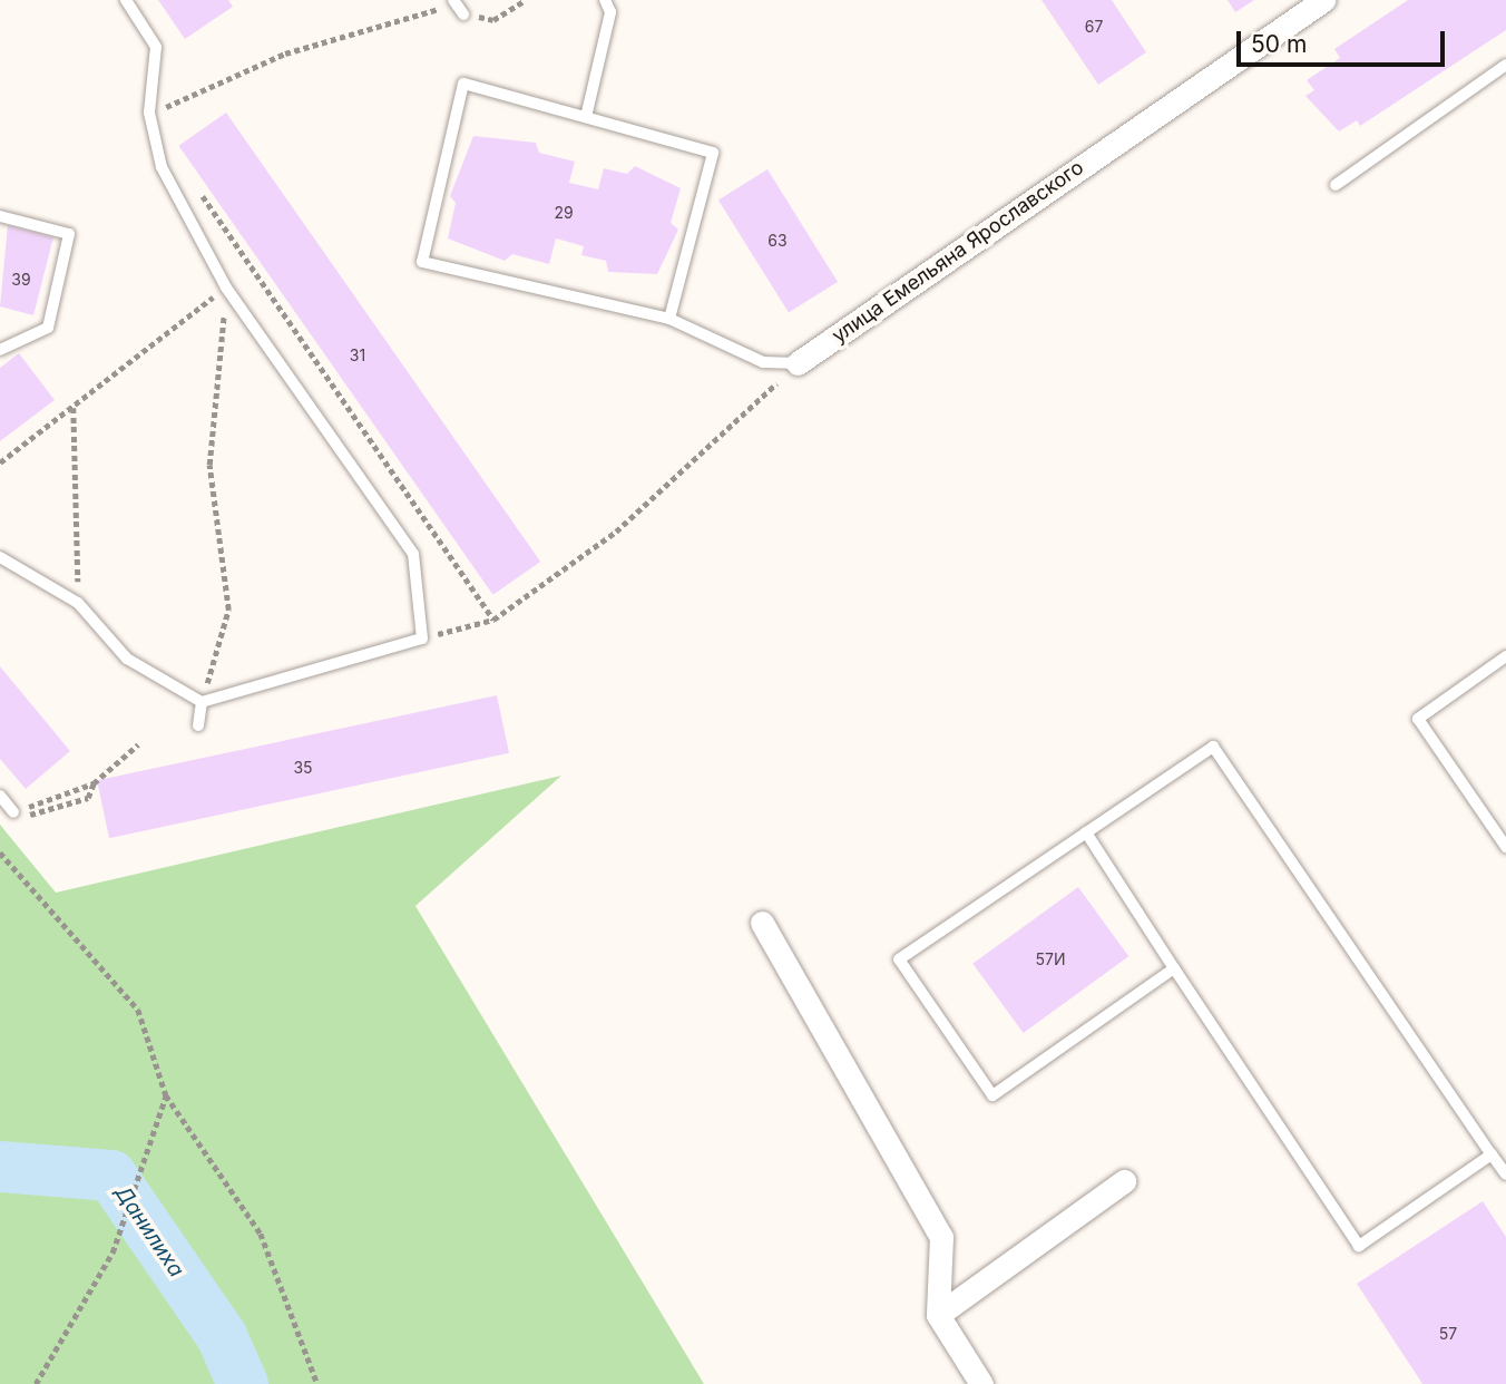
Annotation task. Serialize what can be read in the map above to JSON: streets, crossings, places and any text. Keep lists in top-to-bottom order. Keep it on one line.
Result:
{"streets":{"street":["улица Емельяна Ярославского"]},"water":["Данилиха"],"house_numbers":["67","29","63","39","31","35","57И","57"],"scale_bar":"50 m"}
